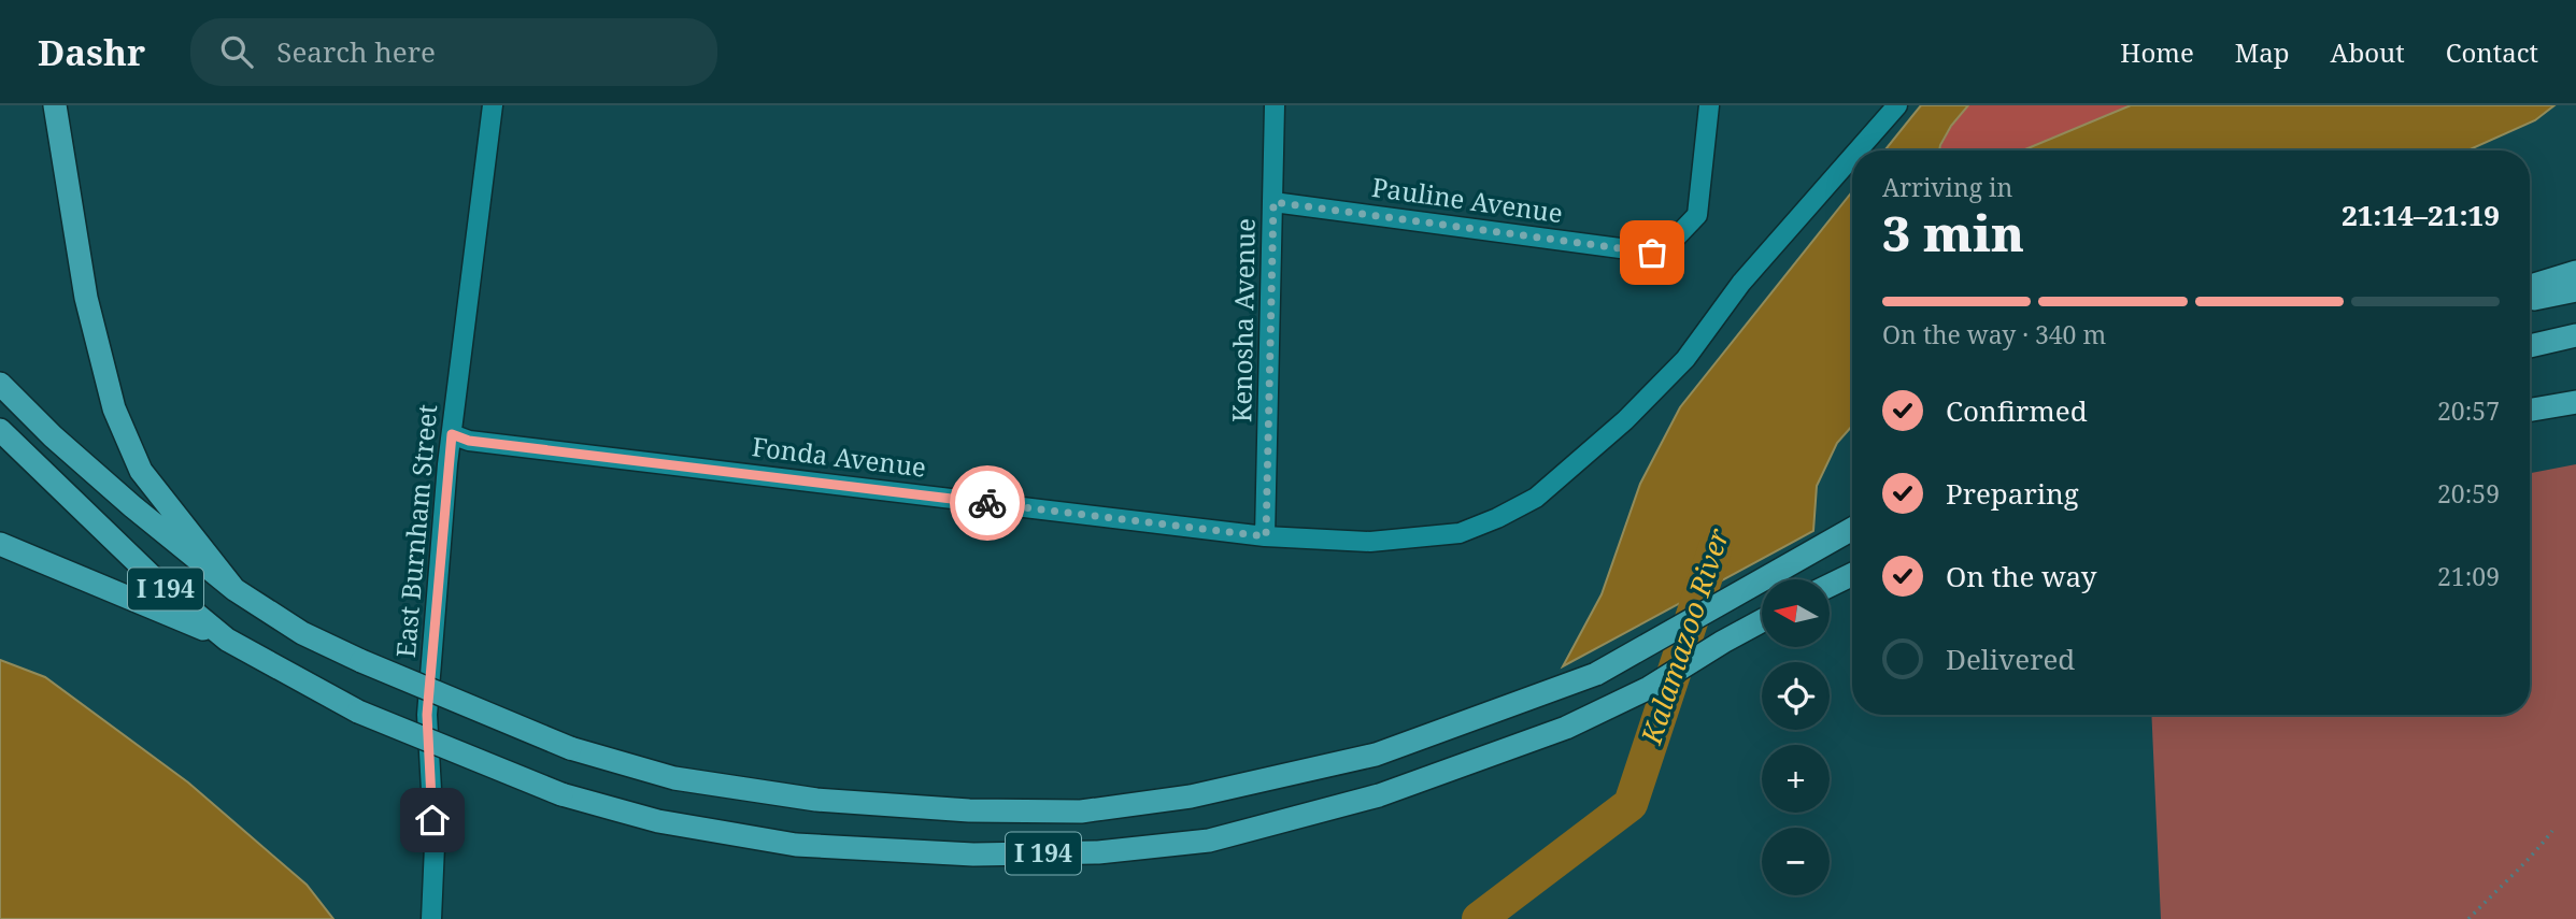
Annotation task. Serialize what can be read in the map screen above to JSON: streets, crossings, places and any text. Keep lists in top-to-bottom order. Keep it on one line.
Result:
{"streets":{"highway":["I 194"],"street":["Pauline Avenue","Kenosha Avenue","Fonda Avenue","East Burnham Street"]},"crossings":[["Pauline Avenue","Kenosha Avenue"],["Kenosha Avenue","Fonda Avenue"],["Fonda Avenue","East Burnham Street"]],"water":["Kalamazoo River"],"north":"left","page":{"header":"Dashr","search":"Search here","nav":["Home","Map","About","Contact"],"heading":["3 min","Arriving in","21:14–21:19"],"bar":"On the way · 340 m","list":[["Confirmed","20:57"],["Preparing","20:59"],["On the way","21:09"],"Delivered"],"map_buttons":["+","−"]}}
